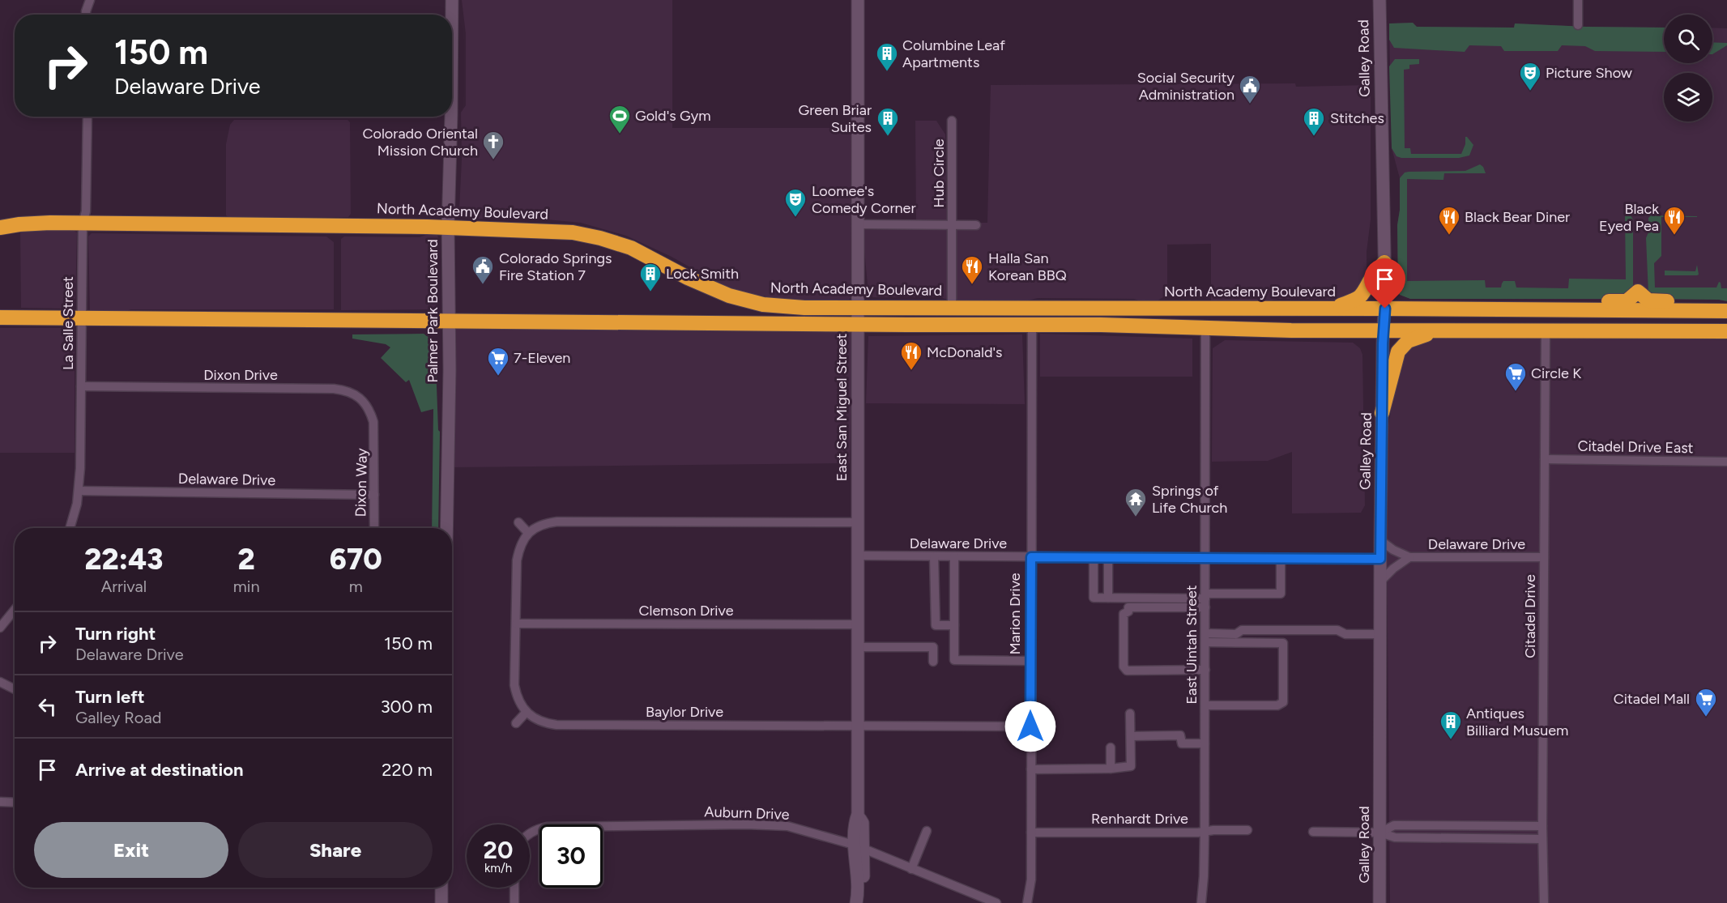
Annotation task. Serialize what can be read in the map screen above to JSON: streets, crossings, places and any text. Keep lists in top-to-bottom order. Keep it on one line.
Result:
{"streets":{"highway":["North Academy Boulevard"],"main road":["Galley Road","Palmer Park Boulevard","East San Miguel Street"],"street":["Hub Circle","La Salle Street","Dixon Drive","Citadel Drive East","Delaware Drive","Dixon Way","Clemson Drive","Marion Drive","Citadel Drive","East Uintah Street","Baylor Drive","Auburn Drive","Renhardt Drive"]},"crossings":[["Galley Road","North Academy Boulevard"],["Galley Road","Delaware Drive"],["Hub Circle","North Academy Boulevard"],["Hub Circle","East San Miguel Street"],["North Academy Boulevard","Palmer Park Boulevard"],["North Academy Boulevard","La Salle Street"],["North Academy Boulevard","East San Miguel Street"],["La Salle Street","Dixon Drive"],["La Salle Street","Delaware Drive"],["Dixon Drive","Dixon Way"],["East San Miguel Street","Delaware Drive"],["East San Miguel Street","Clemson Drive"],["East San Miguel Street","Baylor Drive"],["East San Miguel Street","Auburn Drive"],["Citadel Drive East","Citadel Drive"],["Delaware Drive","Dixon Way"],["Delaware Drive","Marion Drive"],["Delaware Drive","Citadel Drive"],["Delaware Drive","East Uintah Street"],["Marion Drive","Baylor Drive"],["Marion Drive","Renhardt Drive"],["East Uintah Street","Renhardt Drive"]],"places":{"building":["Columbine Leaf Apartments","Green Briar Suites","Stitches","Lock Smith","Antiques Billiard Musuem"],"theatre":["Picture Show","Loomee's Comedy Corner"],"public building":["Social Security Administration","Colorado Springs Fire Station 7"],"sports":["Gold's Gym"],"church":["Colorado Oriental Mission Church"],"restaurant":["Black Bear Diner","Black Eyed Pea","Halla San Korean BBQ","McDonald's"],"supermarket":["7-Eleven","Circle K","Citadel Mall"],"temple":["Springs of Life Church"]},"page":{"turn":["150 m","Delaware Drive"],"eta":["22:43","Arrival","2","min","670","m"],"list":[{"name":"Turn right","note":"Delaware Drive","value":"150 m"},{"name":"Turn left","note":"Galley Road","value":"300 m"},{"name":"Arrive at destination","value":"220 m"}],"buttons":["Exit","Share"],"speed":"20 km/h","limit":"30"}}
